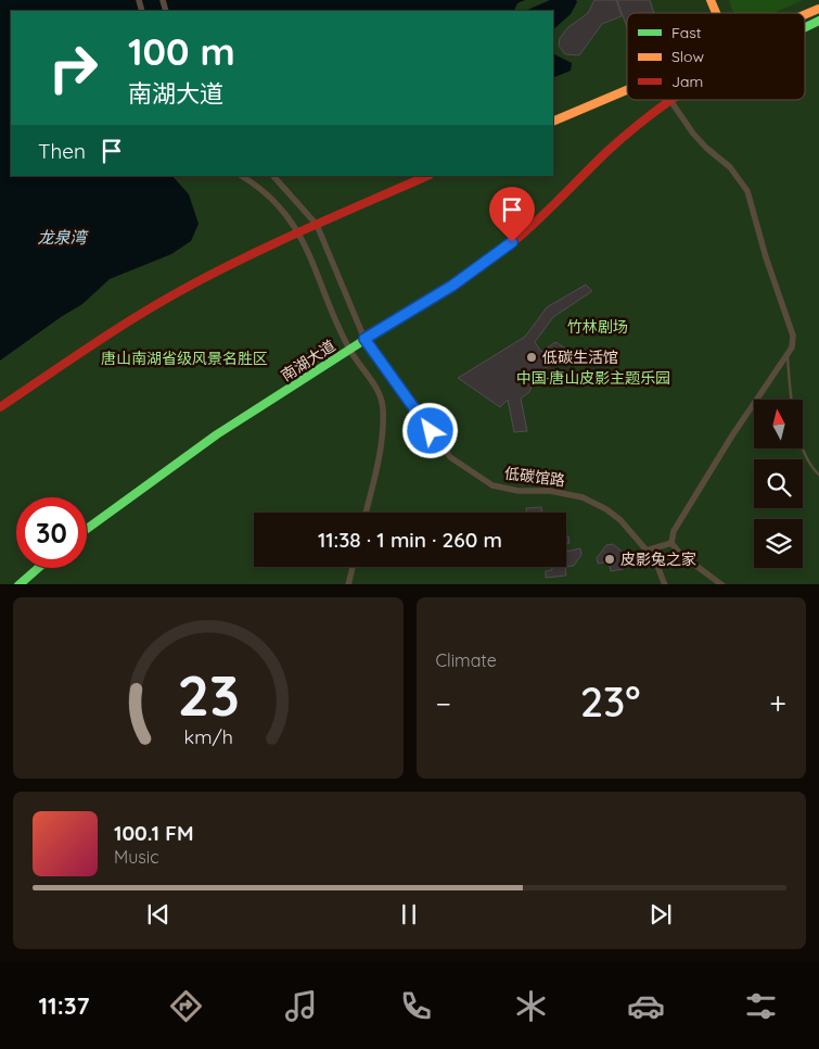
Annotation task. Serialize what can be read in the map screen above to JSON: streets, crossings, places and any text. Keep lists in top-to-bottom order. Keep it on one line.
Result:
{"streets":{"main road":["南湖大道"],"street":["低碳馆路"]},"crossings":[["南湖大道","低碳馆路"]],"water":["龙泉湾"],"parks":["竹林剧场","唐山南湖省级风景名胜区","中国·唐山皮影主题乐园"],"places":["低碳生活馆","皮影兔之家"],"legend":["Fast","Slow","Jam"],"north":"top","page":{"turn":["100 m","南湖大道"],"then":"Then","limit":"30","trip":"11:38 · 1 min · 260 m","tile":"Climate","heat":["−","23°","+"],"song":["100.1 FM","Music"],"tabs":"11:37","gauge":["23","km/h"]}}
